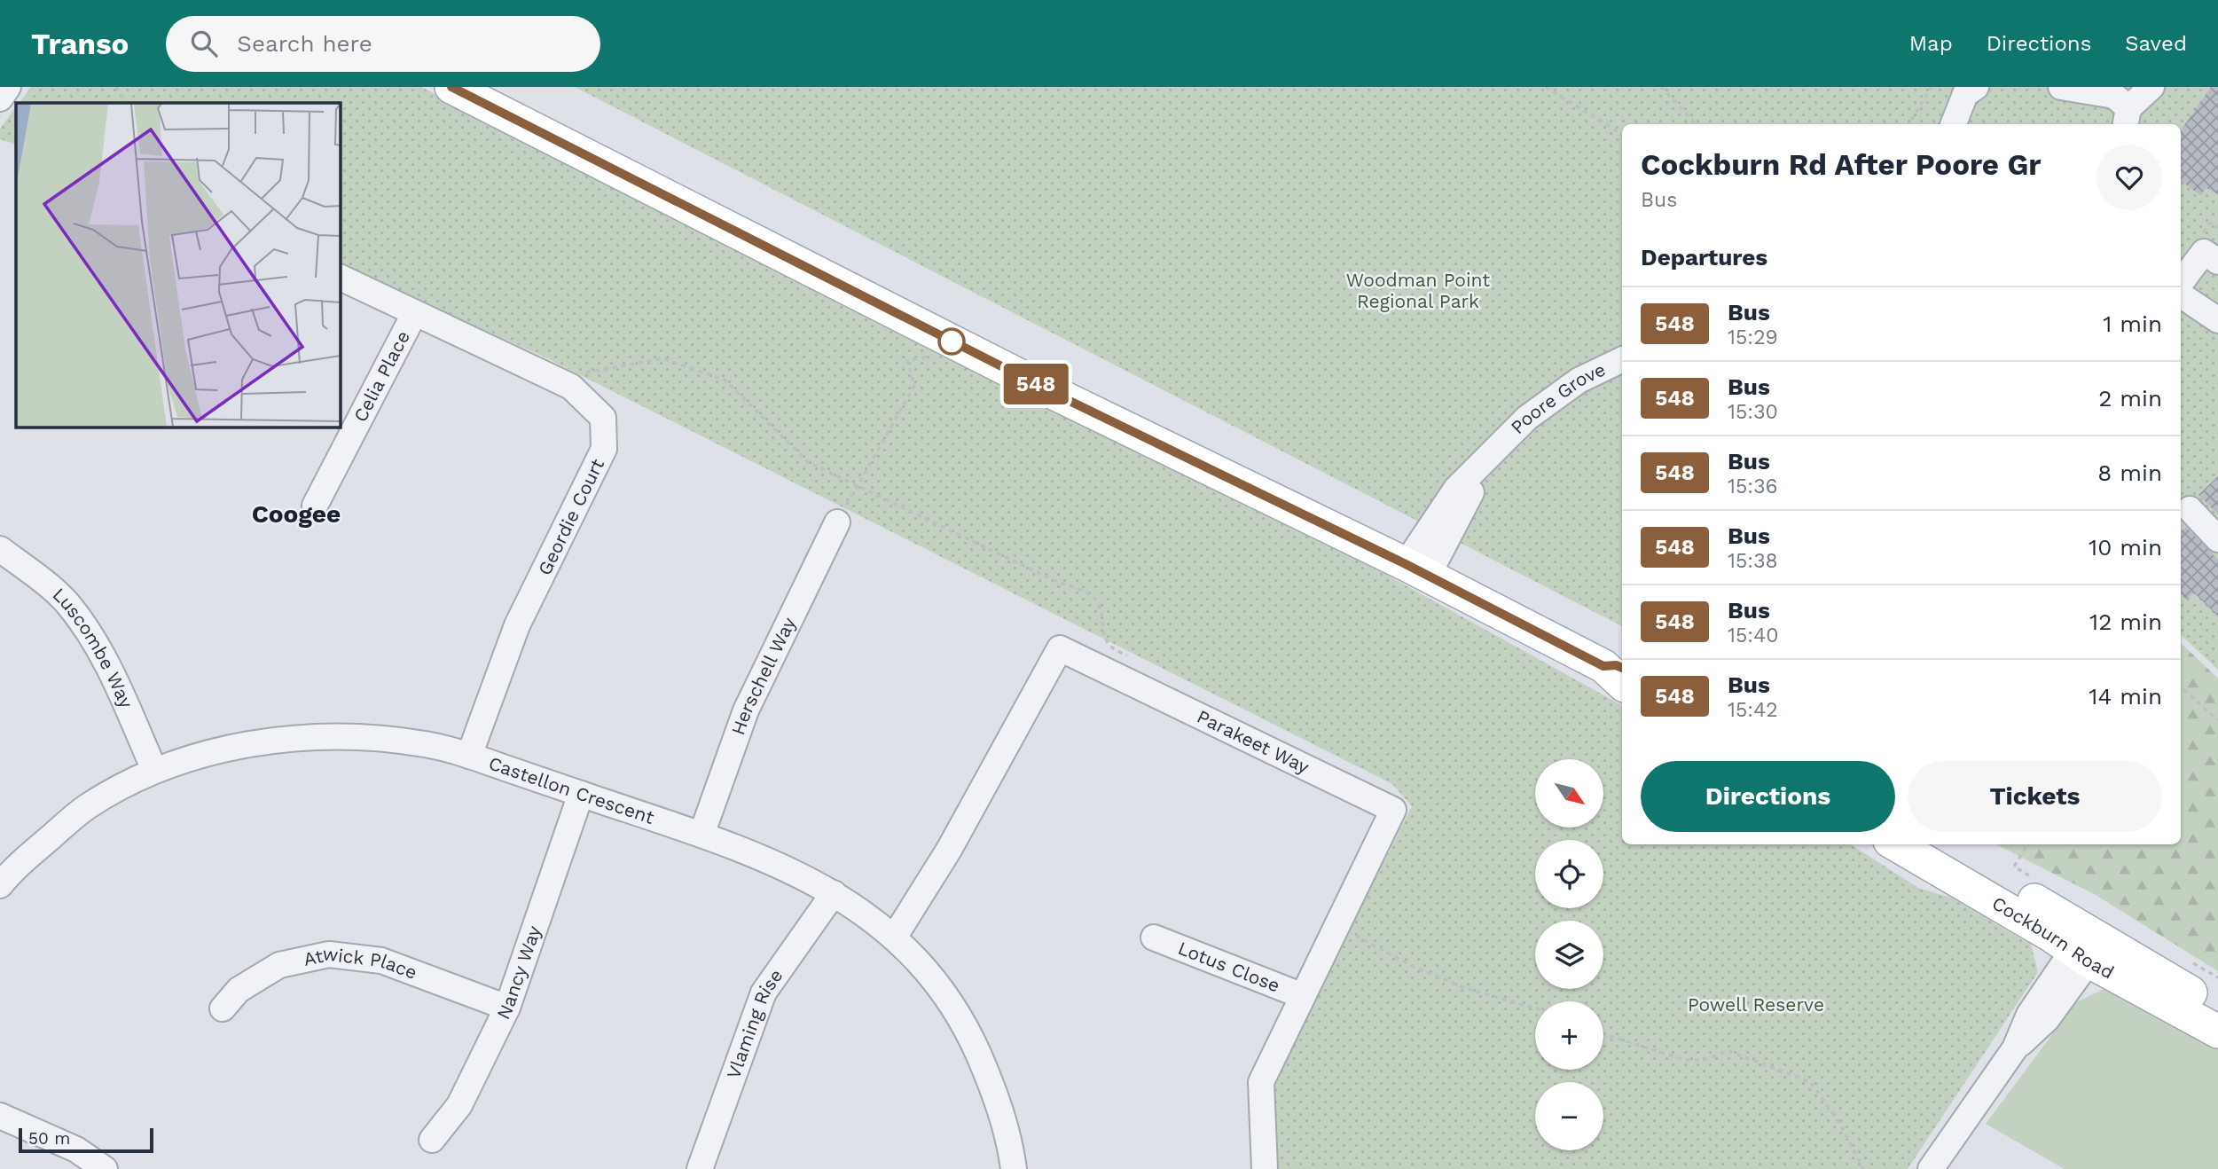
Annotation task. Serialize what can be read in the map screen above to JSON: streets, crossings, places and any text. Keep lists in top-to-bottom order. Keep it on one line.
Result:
{"streets":{"main road":["Cockburn Road"],"street":["Celia Place","Poore Grove","Geordie Court","Luscombe Way","Herschell Way","Parakeet Way","Castellon Crescent","Lotus Close","Atwick Place","Nancy Way","Vlaming Rise"]},"crossings":[["Celia Place","Geordie Court"],["Geordie Court","Castellon Crescent"],["Luscombe Way","Castellon Crescent"],["Herschell Way","Castellon Crescent"],["Parakeet Way","Castellon Crescent"],["Parakeet Way","Lotus Close"],["Castellon Crescent","Nancy Way"],["Castellon Crescent","Vlaming Rise"],["Atwick Place","Nancy Way"]],"districts":["Coogee"],"parks":["Woodman Point Regional Park","Powell Reserve"],"lines":["bus line 548"],"scale_bar":"50 m","north":"bottom right","page":{"header":"Transo","search":"Search here","nav":["Map","Directions","Saved"],"on_map":"548","heading":[["Cockburn Rd After Poore Gr","Bus"],"Departures"],"list":[{"mark":"548","name":"Bus","note":"15:29","value":"1 min"},{"mark":"548","name":"Bus","note":"15:30","value":"2 min"},{"mark":"548","name":"Bus","note":"15:36","value":"8 min"},{"mark":"548","name":"Bus","note":"15:38","value":"10 min"},{"mark":"548","name":"Bus","note":"15:40","value":"12 min"},{"mark":"548","name":"Bus","note":"15:42","value":"14 min"}],"buttons":["Directions","Tickets"],"map_buttons":["+","−"],"scale":"50 m"}}
